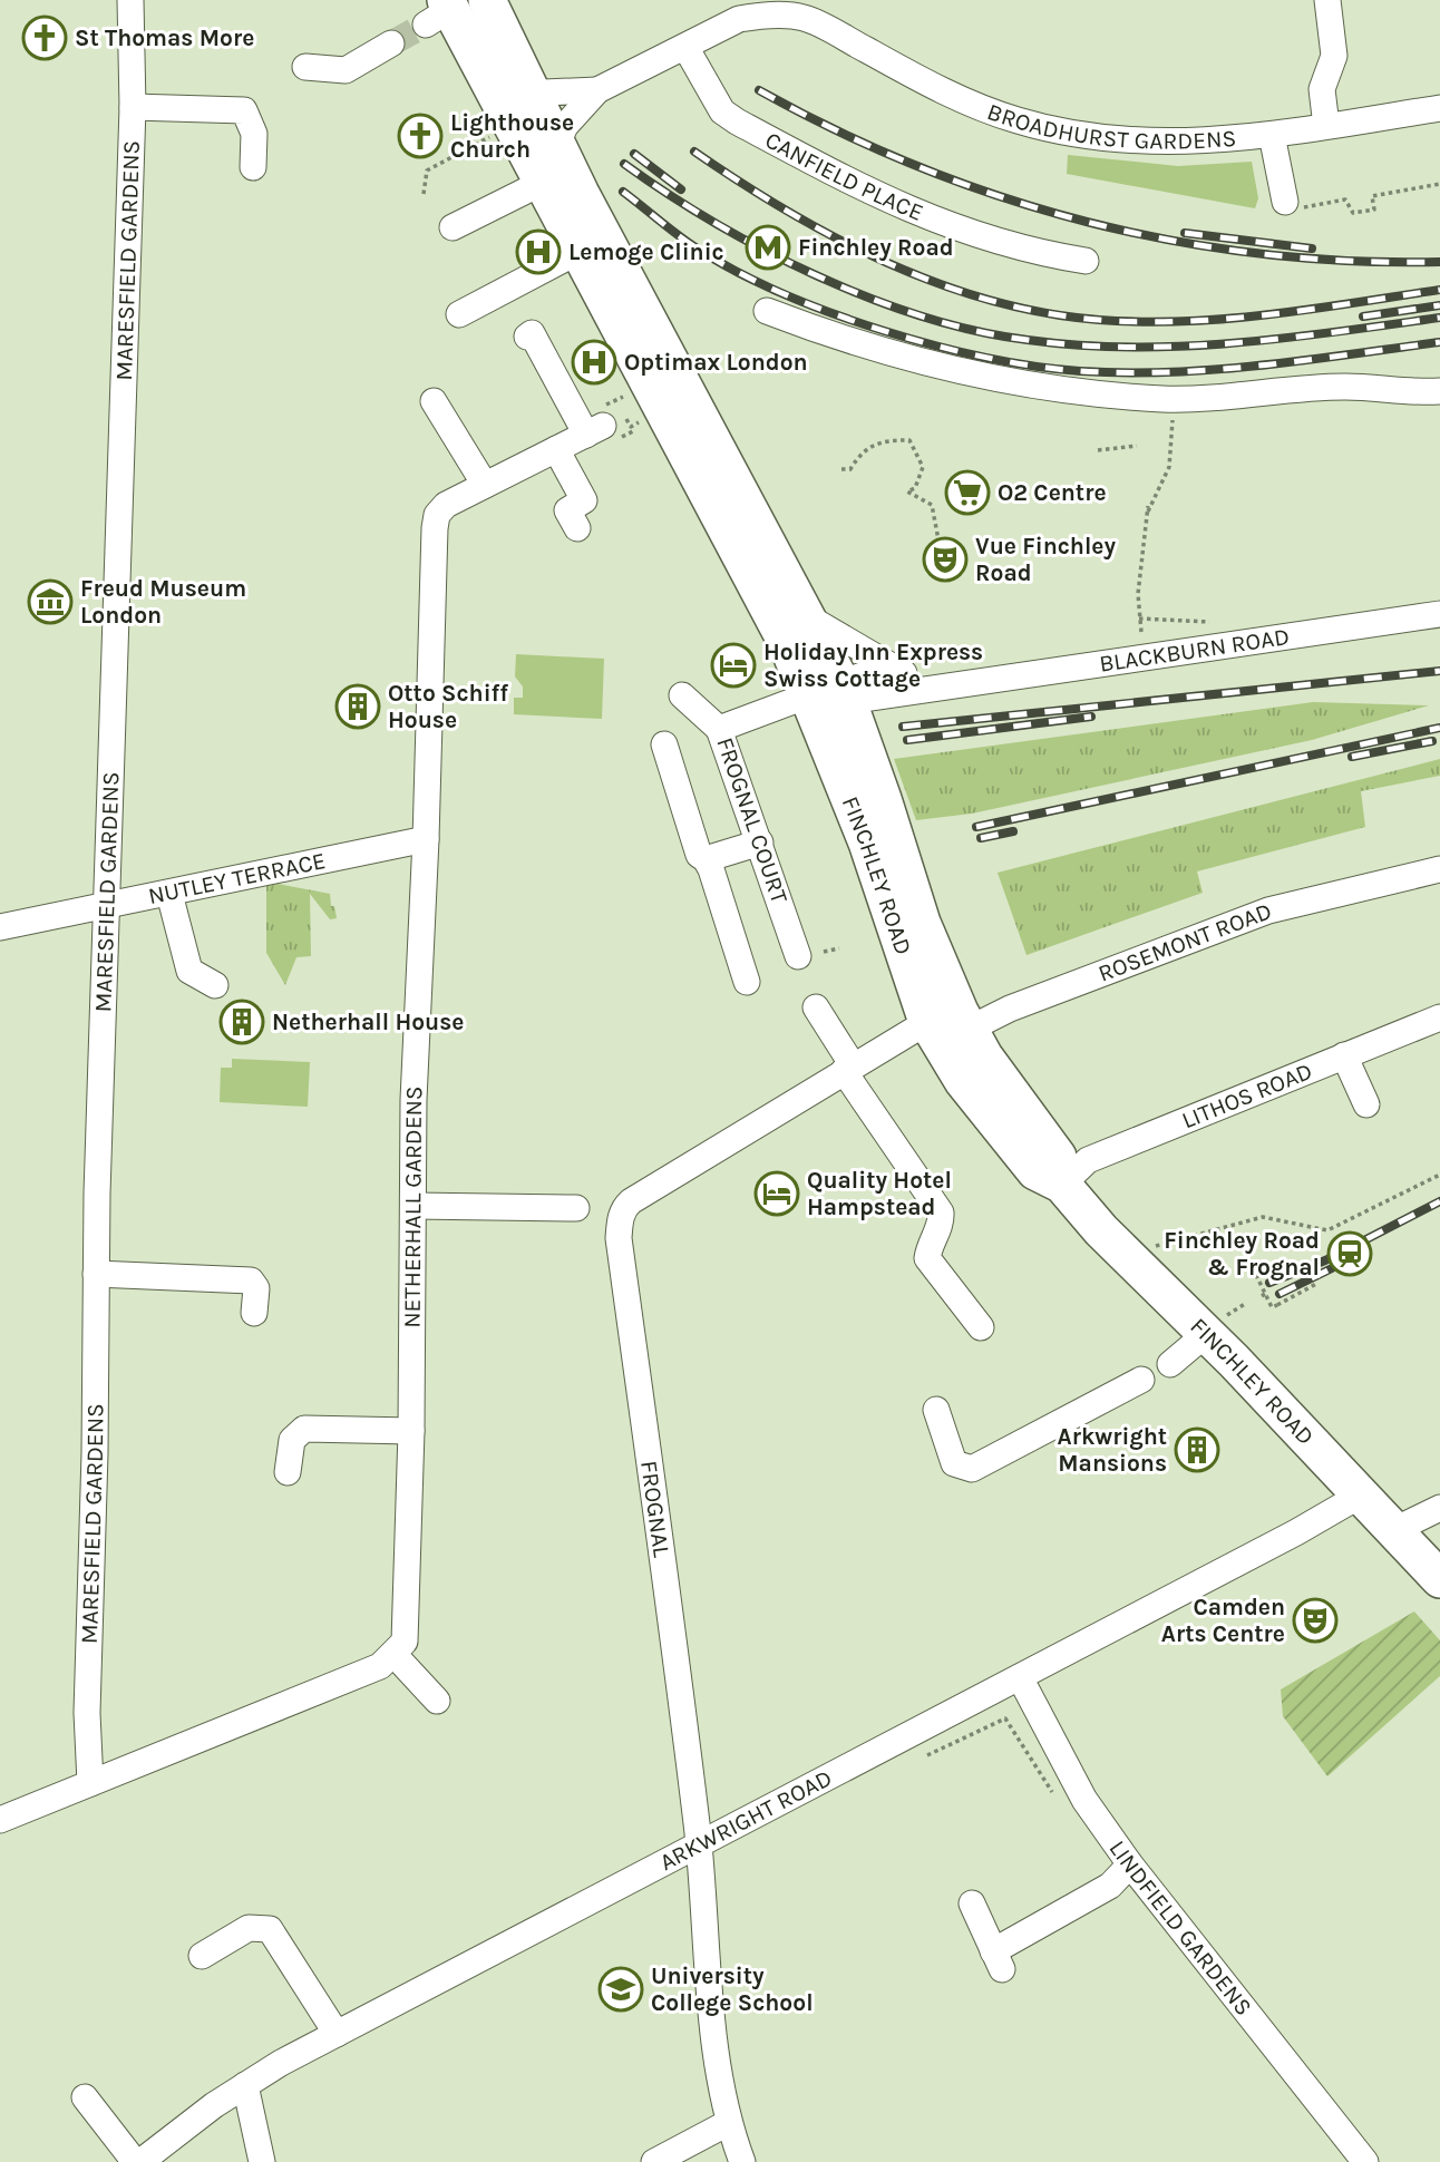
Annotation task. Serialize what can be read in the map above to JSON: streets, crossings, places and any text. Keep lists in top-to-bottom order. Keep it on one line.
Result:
{"streets":{"highway":["FINCHLEY ROAD"],"street":["BROADHURST GARDENS","CANFIELD PLACE","MARESFIELD GARDENS","BLACKBURN ROAD","FROGNAL COURT","NUTLEY TERRACE","ROSEMONT ROAD","LITHOS ROAD","NETHERHALL GARDENS","FROGNAL","ARKWRIGHT ROAD","LINDFIELD GARDENS"]},"crossings":[["MARESFIELD GARDENS","NUTLEY TERRACE"],["BLACKBURN ROAD","FROGNAL COURT"],["BLACKBURN ROAD","FINCHLEY ROAD"],["FROGNAL COURT","FINCHLEY ROAD"],["FINCHLEY ROAD","ROSEMONT ROAD"],["FINCHLEY ROAD","LITHOS ROAD"],["FINCHLEY ROAD","FROGNAL"],["FINCHLEY ROAD","ARKWRIGHT ROAD"],["NUTLEY TERRACE","NETHERHALL GARDENS"],["ROSEMONT ROAD","FROGNAL"],["FROGNAL","ARKWRIGHT ROAD"],["ARKWRIGHT ROAD","LINDFIELD GARDENS"]],"places":{"church":["St Thomas More","Lighthouse Church"],"metro station":["Finchley Road"],"hospital":["Lemoge Clinic","Optimax London"],"supermarket":["O2 Centre"],"theatre":["Vue Finchley Road","Camden Arts Centre"],"museum":["Freud Museum London"],"hotel":["Holiday Inn Express Swiss Cottage","Quality Hotel Hampstead"],"building":["Otto Schiff House","Netherhall House","Arkwright Mansions"],"station":["Finchley Road & Frognal"],"school or university":["University College School"]}}
